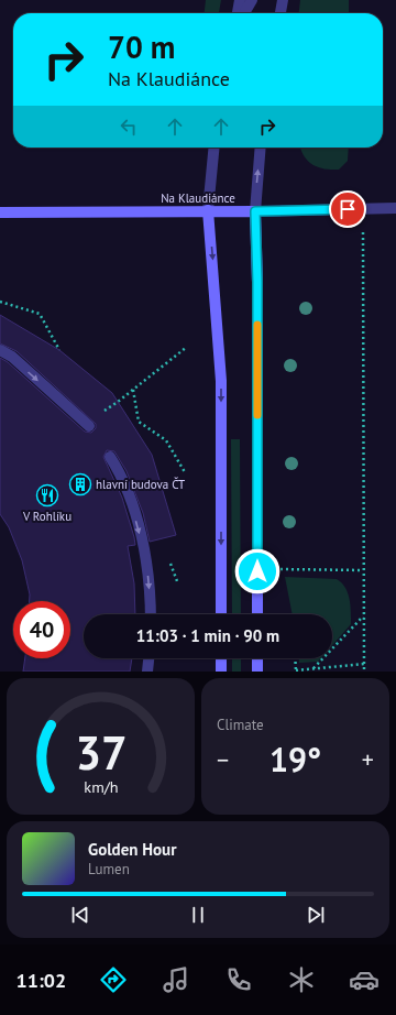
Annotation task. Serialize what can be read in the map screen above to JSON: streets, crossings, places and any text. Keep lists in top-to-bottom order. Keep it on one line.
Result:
{"streets":{"street":["Na Klaudiánce"]},"places":{"building":["hlavní budova ČT"],"restaurant":["V Rohlíku"]},"page":{"turn":["70 m","Na Klaudiánce"],"limit":"40","trip":"11:03 · 1 min · 90 m","tile":"Climate","heat":["−","19°","+"],"song":["Golden Hour","Lumen"],"tabs":"11:02","gauge":["37","km/h"]}}
